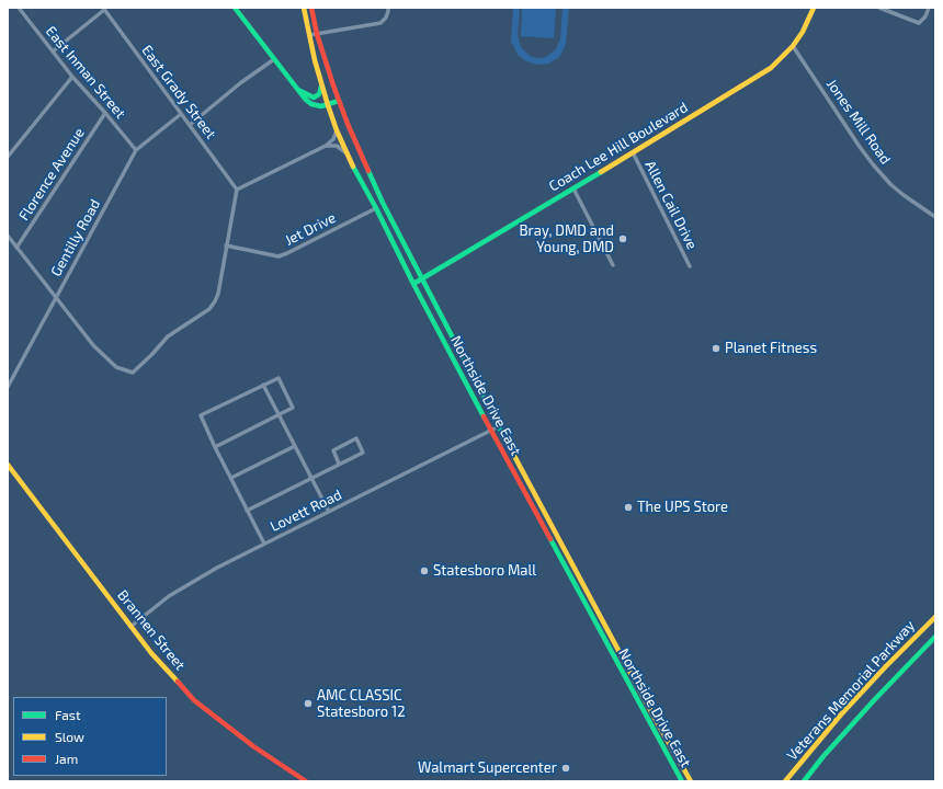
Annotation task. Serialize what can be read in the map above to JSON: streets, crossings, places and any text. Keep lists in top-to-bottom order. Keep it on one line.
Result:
{"streets":{"main road":["Coach Lee Hill Boulevard","Northside Drive East","Brannen Street","Veterans Memorial Parkway"],"street":["East Inman Street","East Grady Street","Jones Mill Road","Florence Avenue","Allen Cail Drive","Jet Drive","Gentilly Road","Lovett Road"]},"crossings":[["East Inman Street","Florence Avenue"],["East Inman Street","Gentilly Road"],["East Grady Street","Gentilly Road"],["Jones Mill Road","Coach Lee Hill Boulevard"],["Coach Lee Hill Boulevard","Allen Cail Drive"],["Coach Lee Hill Boulevard","Northside Drive East"],["Jet Drive","Northside Drive East"],["Northside Drive East","Lovett Road"],["Lovett Road","Brannen Street"]],"places":["Bray, DMD and Young, DMD","Planet Fitness","The UPS Store","Statesboro Mall","AMC CLASSIC Statesboro 12","Walmart Supercenter"],"legend":["Fast","Slow","Jam"]}
